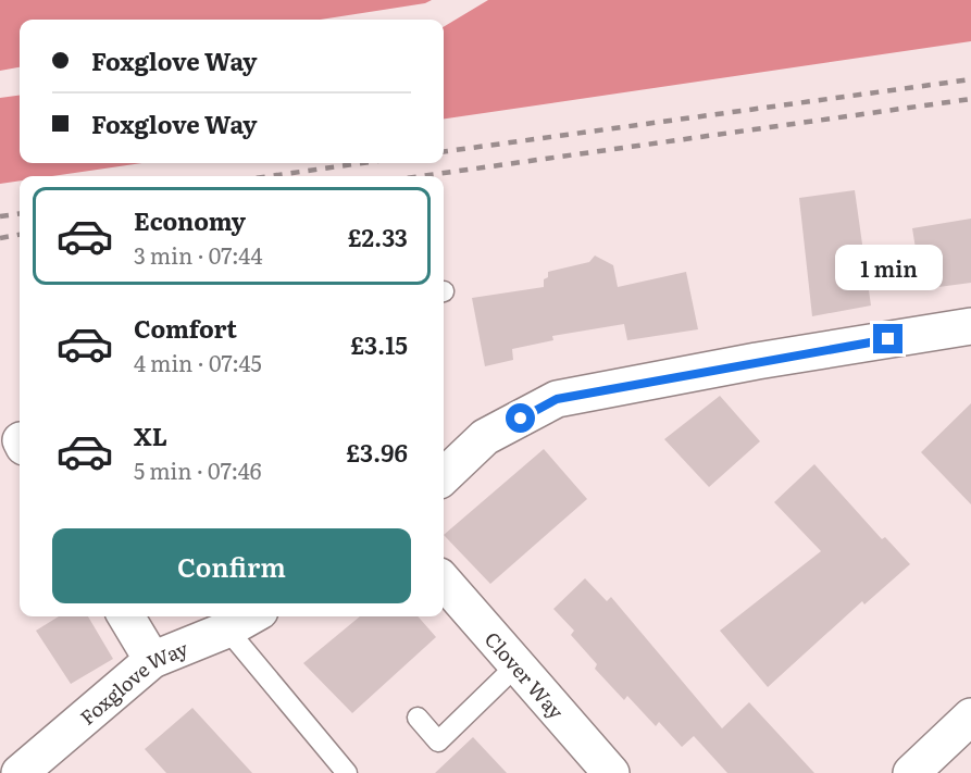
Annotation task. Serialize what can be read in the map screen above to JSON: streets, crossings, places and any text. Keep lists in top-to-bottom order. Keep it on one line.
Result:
{"streets":{"street":["Clover Way","Foxglove Way"]},"page":{"banner":["Foxglove Way","Foxglove Way"],"list":[{"name":"Economy","note":"3 min · 07:44","value":"£2.33"},{"name":"Comfort","note":"4 min · 07:45","value":"£3.15"},{"name":"XL","note":"5 min · 07:46","value":"£3.96"}],"bubble":"1 min","buttons":"Confirm"}}
